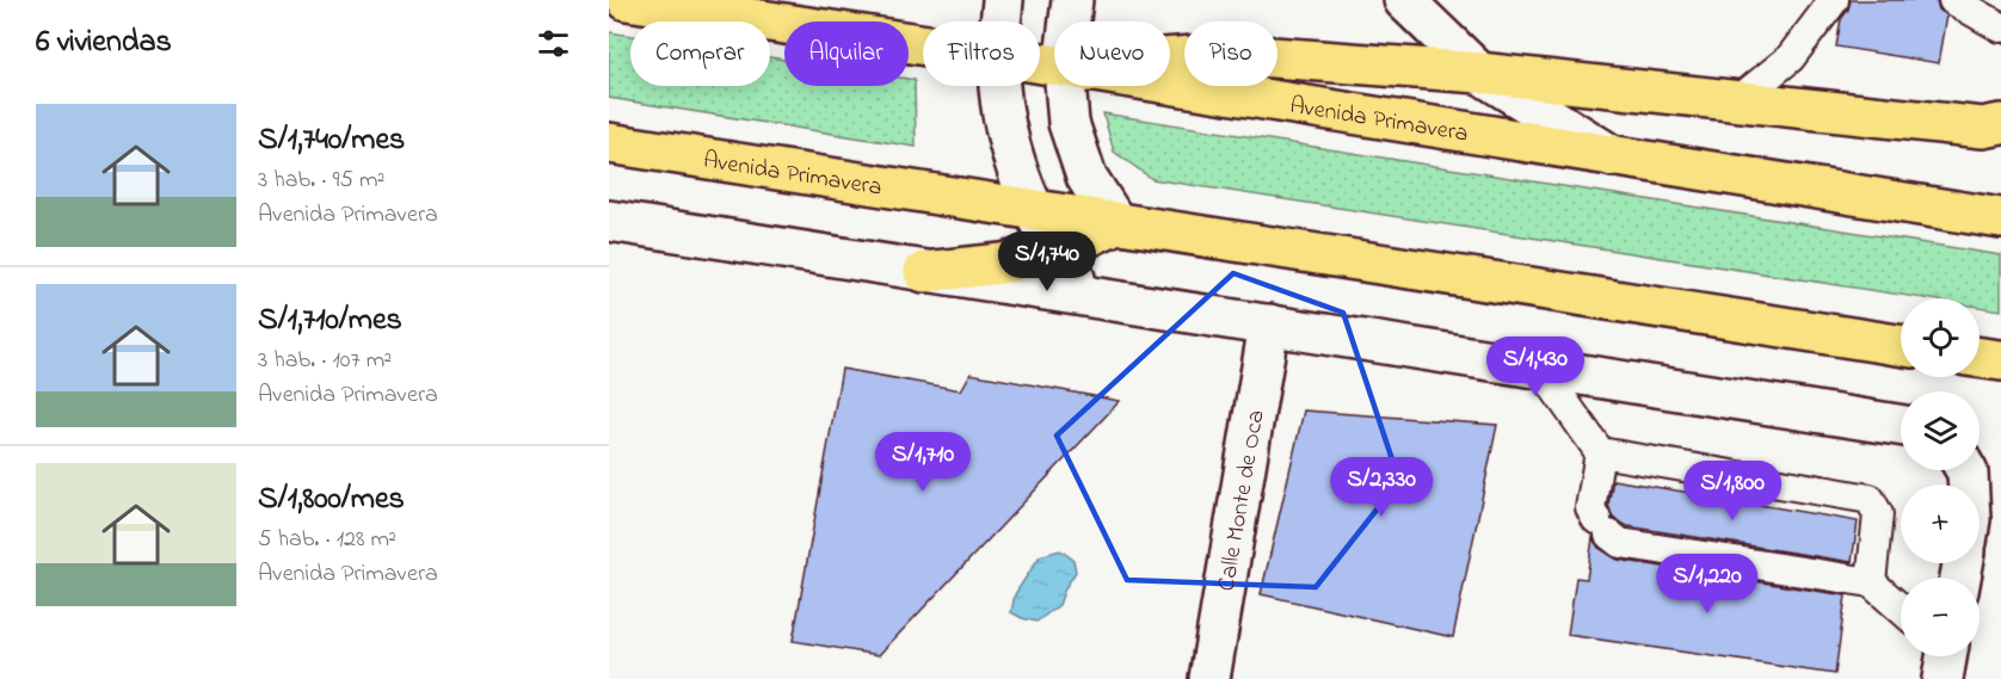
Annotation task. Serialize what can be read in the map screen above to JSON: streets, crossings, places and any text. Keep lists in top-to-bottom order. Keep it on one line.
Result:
{"streets":{"main road":["Avenida Primavera","Calle Monte de Oca"]},"page":{"heading":"6 viviendas","chip":["Comprar","Alquilar","Filtros","Nuevo","Piso"],"list":[{"name":"S/1,740/mes","note":"3 hab. · 95 m² · Avenida Primavera"},{"name":"S/1,710/mes","note":"3 hab. · 107 m² · Avenida Primavera"},{"name":"S/1,800/mes","note":"5 hab. · 128 m² · Avenida Primavera"}],"price":["S/1,740","S/1,430","S/1,710","S/2,330","S/1,800","S/1,220"],"map_buttons":["+","−"]}}
